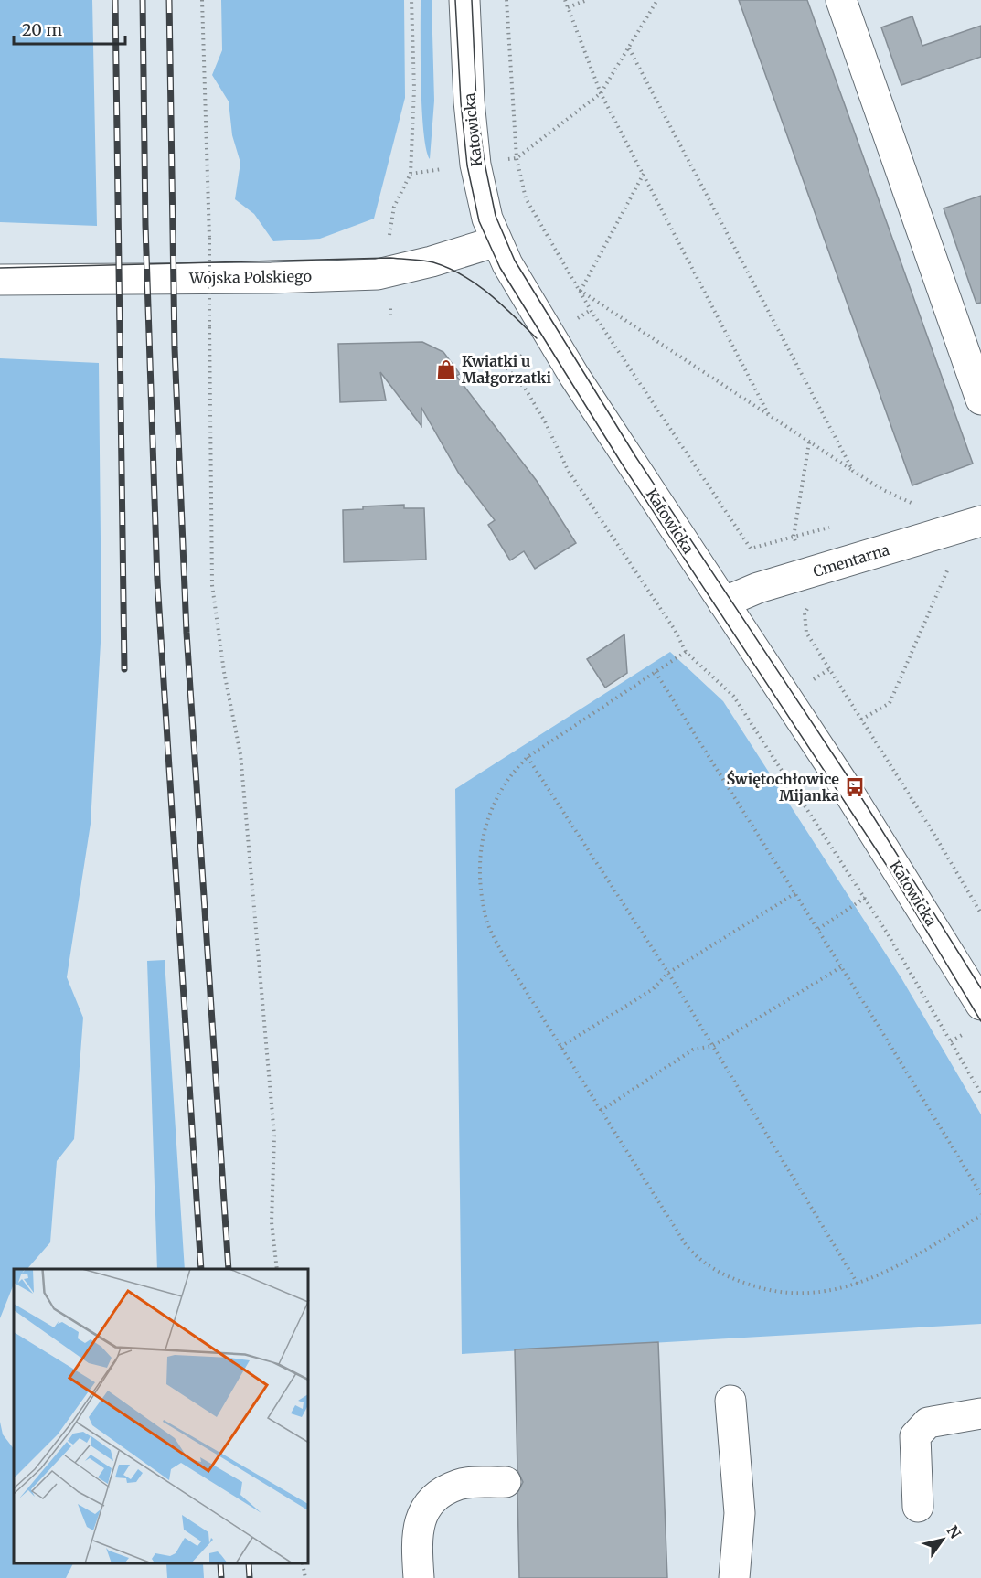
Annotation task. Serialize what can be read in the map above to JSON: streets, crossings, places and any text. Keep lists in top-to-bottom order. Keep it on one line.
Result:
{"streets":{"street":["Katowicka","Wojska Polskiego","Cmentarna"]},"crossings":[["Katowicka","Wojska Polskiego"],["Katowicka","Cmentarna"]],"places":{"shop":["Kwiatki u Małgorzatki"],"bus stop":["Świętochłowice Mijanka"]},"scale_bar":"20 m","north":"top right"}
